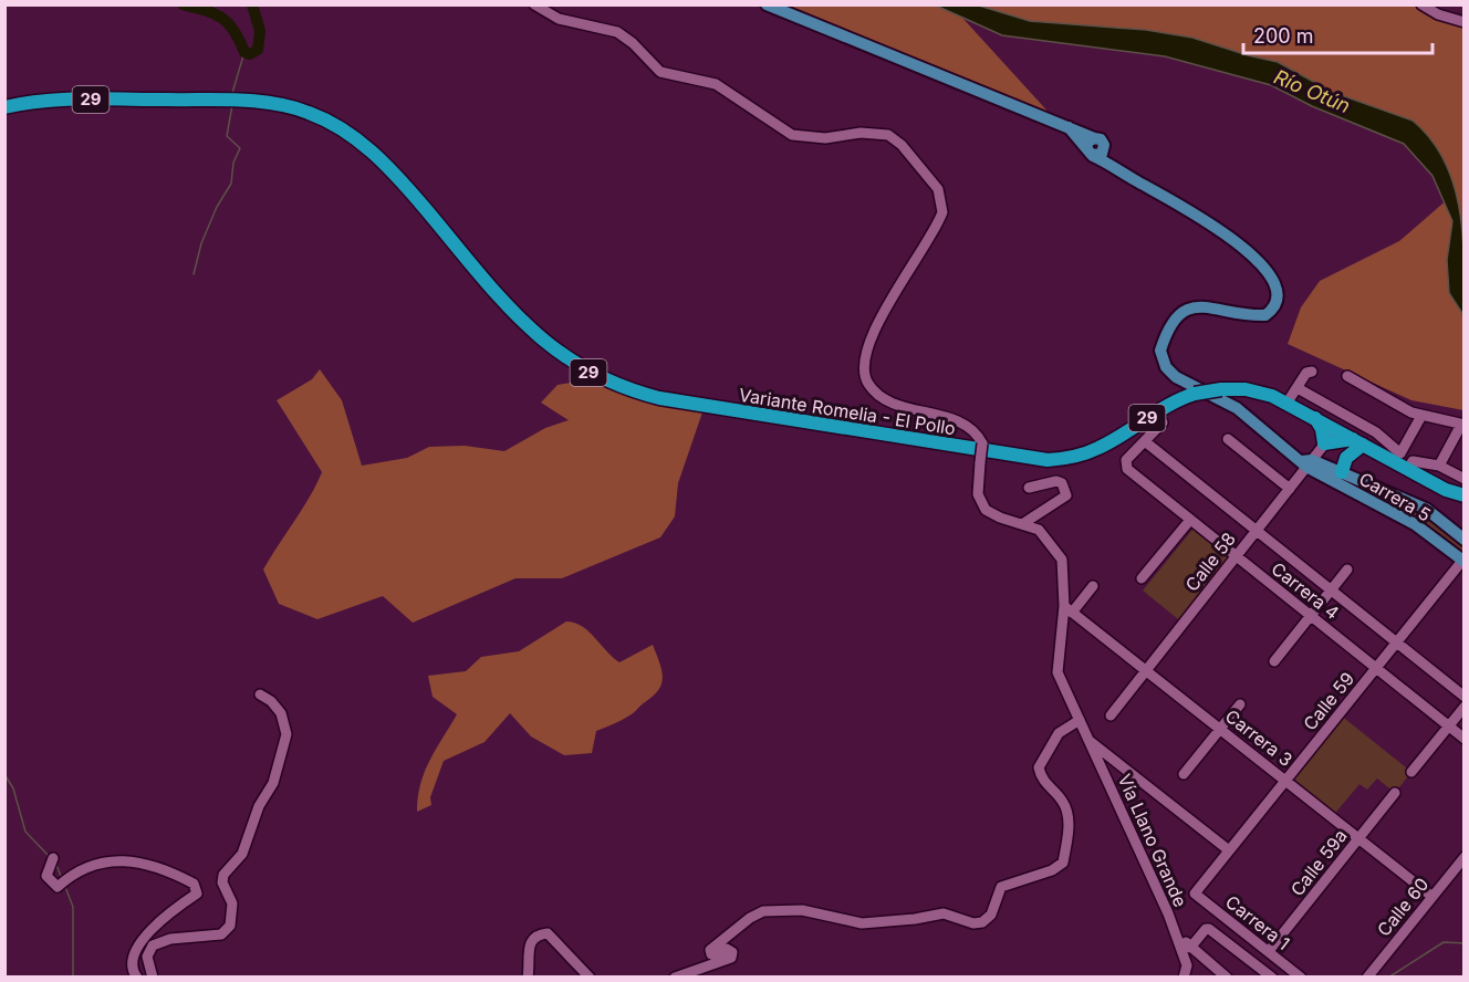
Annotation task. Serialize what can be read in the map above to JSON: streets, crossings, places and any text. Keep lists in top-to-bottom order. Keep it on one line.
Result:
{"streets":{"highway":["29","Variante Romelia - El Pollo"],"main road":["Carrera 5"],"street":["Calle 58","Carrera 4","Calle 59","Carrera 3","Vía Llano Grande","Calle 59a","Calle 60","Carrera 1"]},"crossings":[["Variante Romelia - El Pollo","Calle 58"],["Carrera 5","Calle 58"],["Carrera 5","Calle 59"],["Calle 58","Carrera 4"],["Calle 58","Carrera 3"],["Carrera 4","Calle 59"],["Calle 59","Carrera 3"],["Calle 59","Carrera 1"],["Carrera 3","Vía Llano Grande"],["Carrera 3","Calle 59a"],["Carrera 3","Calle 60"],["Calle 59a","Carrera 1"]],"water":["Río Otún"],"scale_bar":"200 m"}
